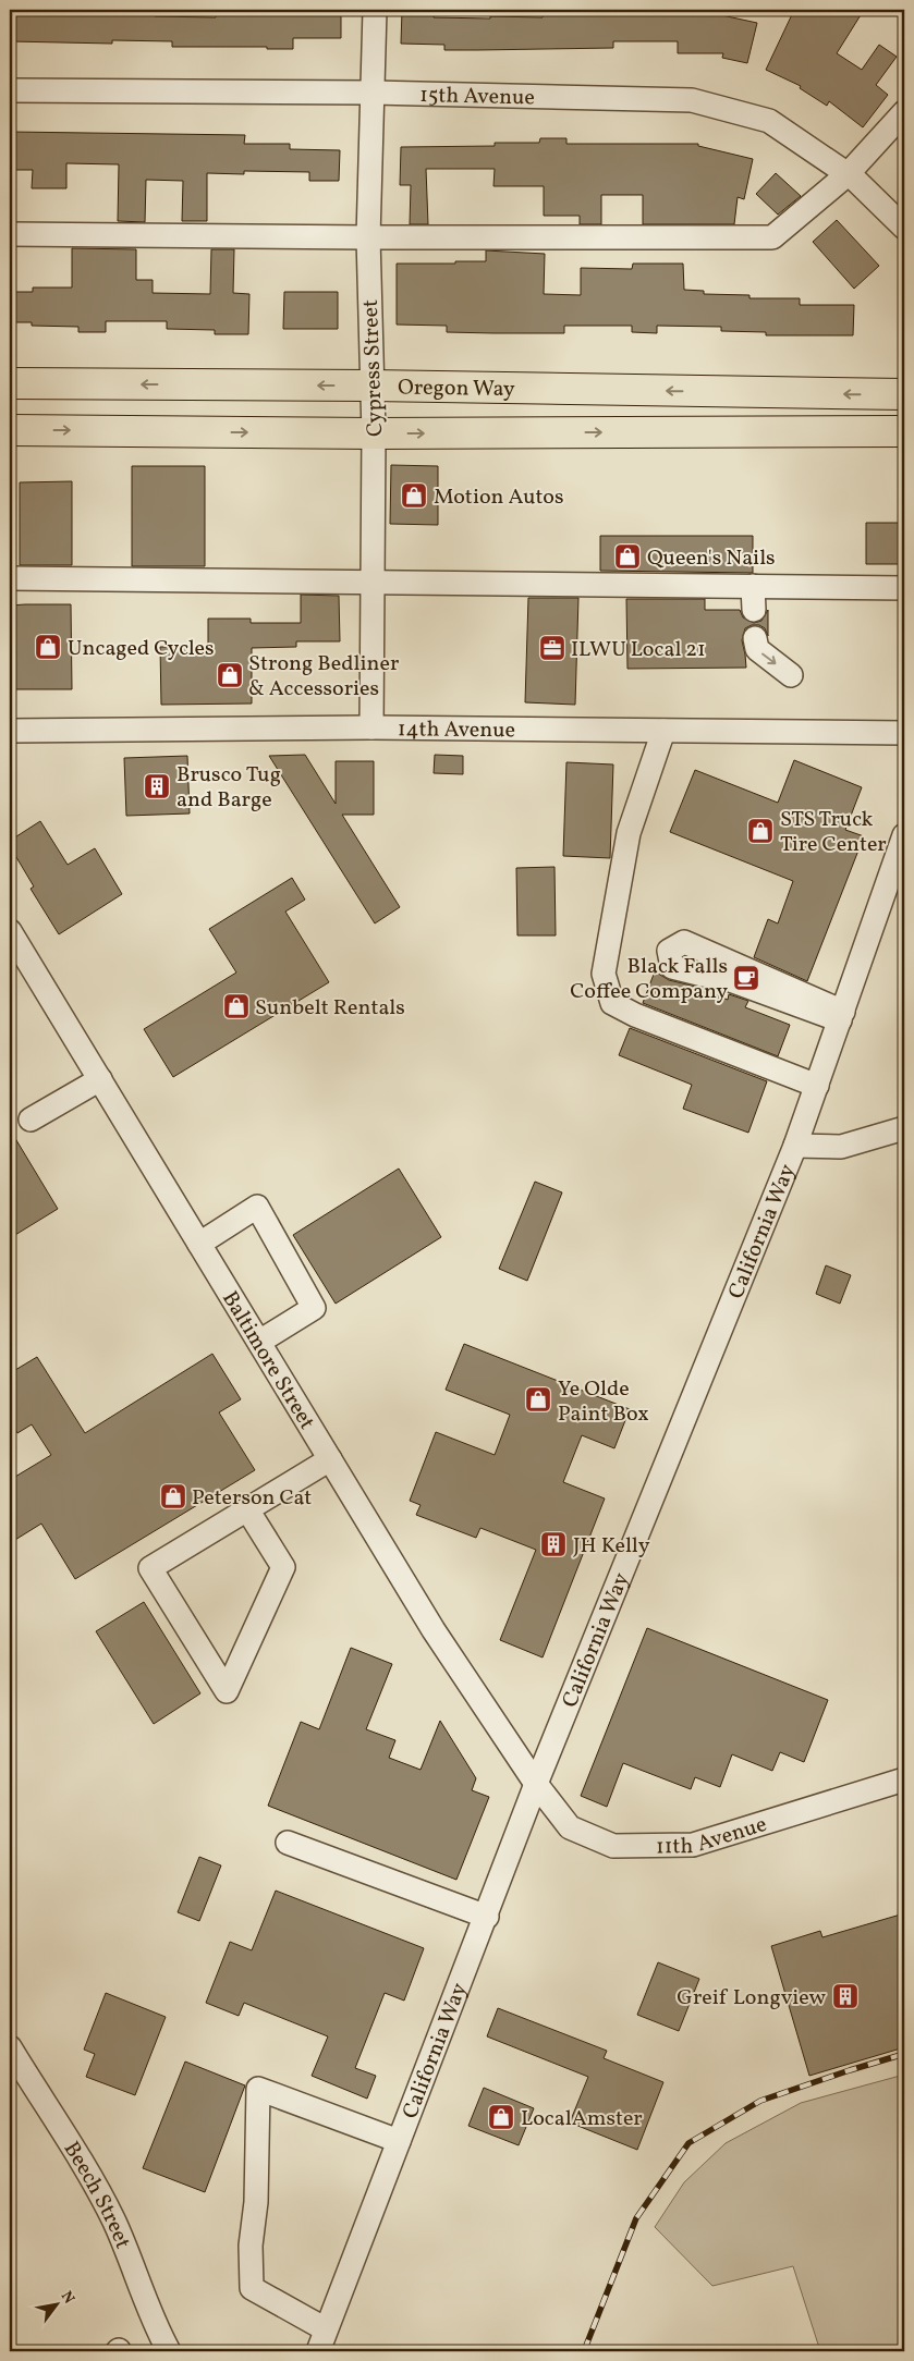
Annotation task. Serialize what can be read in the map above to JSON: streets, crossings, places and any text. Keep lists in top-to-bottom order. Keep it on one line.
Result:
{"streets":{"main road":["Oregon Way"],"street":["15th Avenue","Cypress Street","14th Avenue","California Way","Baltimore Street","11th Avenue","Beech Street"]},"crossings":[["15th Avenue","Cypress Street"],["Cypress Street","Oregon Way"],["Cypress Street","14th Avenue"],["California Way","Baltimore Street"],["California Way","11th Avenue"],["Baltimore Street","11th Avenue"]],"places":{"shop":["Motion Autos","Queen's Nails","Uncaged Cycles","Strong Bedliner & Accessories","STS Truck Tire Center","Sunbelt Rentals","Ye Olde Paint Box","Peterson Cat","LocalAmster"],"office":["ILWU Local 21"],"building":["Brusco Tug and Barge","JH Kelly","Greif Longview"],"cafe":["Black Falls Coffee Company"]},"north":"top right"}
